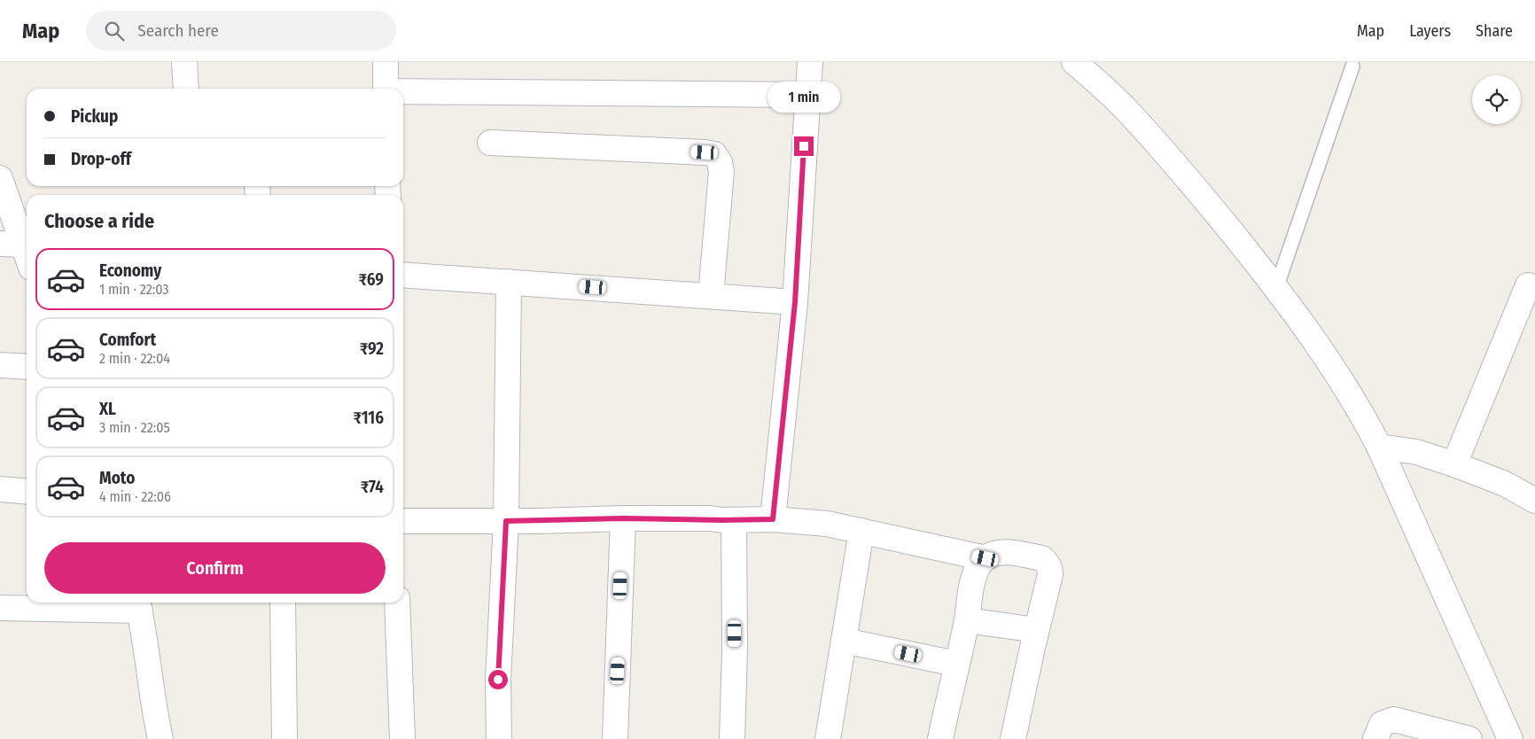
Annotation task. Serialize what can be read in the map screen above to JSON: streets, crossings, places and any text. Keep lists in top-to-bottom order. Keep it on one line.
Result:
{"page":{"header":"Map","search":"Search here","nav":["Map","Layers","Share"],"bubble":"1 min","banner":["Pickup","Drop-off"],"heading":"Choose a ride","list":[{"name":"Economy","note":"1 min · 22:03","value":"₹69"},{"name":"Comfort","note":"2 min · 22:04","value":"₹92"},{"name":"XL","note":"3 min · 22:05","value":"₹116"},{"name":"Moto","note":"4 min · 22:06","value":"₹74"}],"buttons":"Confirm"}}
